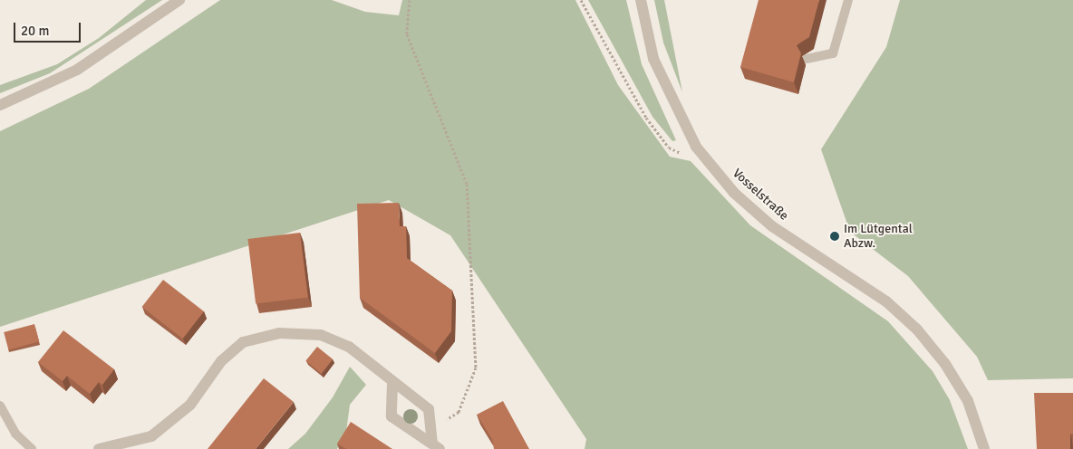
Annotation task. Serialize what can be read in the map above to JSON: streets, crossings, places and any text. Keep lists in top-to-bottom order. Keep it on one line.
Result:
{"streets":{"street":["Vosselstraße"]},"places":["Im Lütgental Abzw."],"scale_bar":"20 m"}
